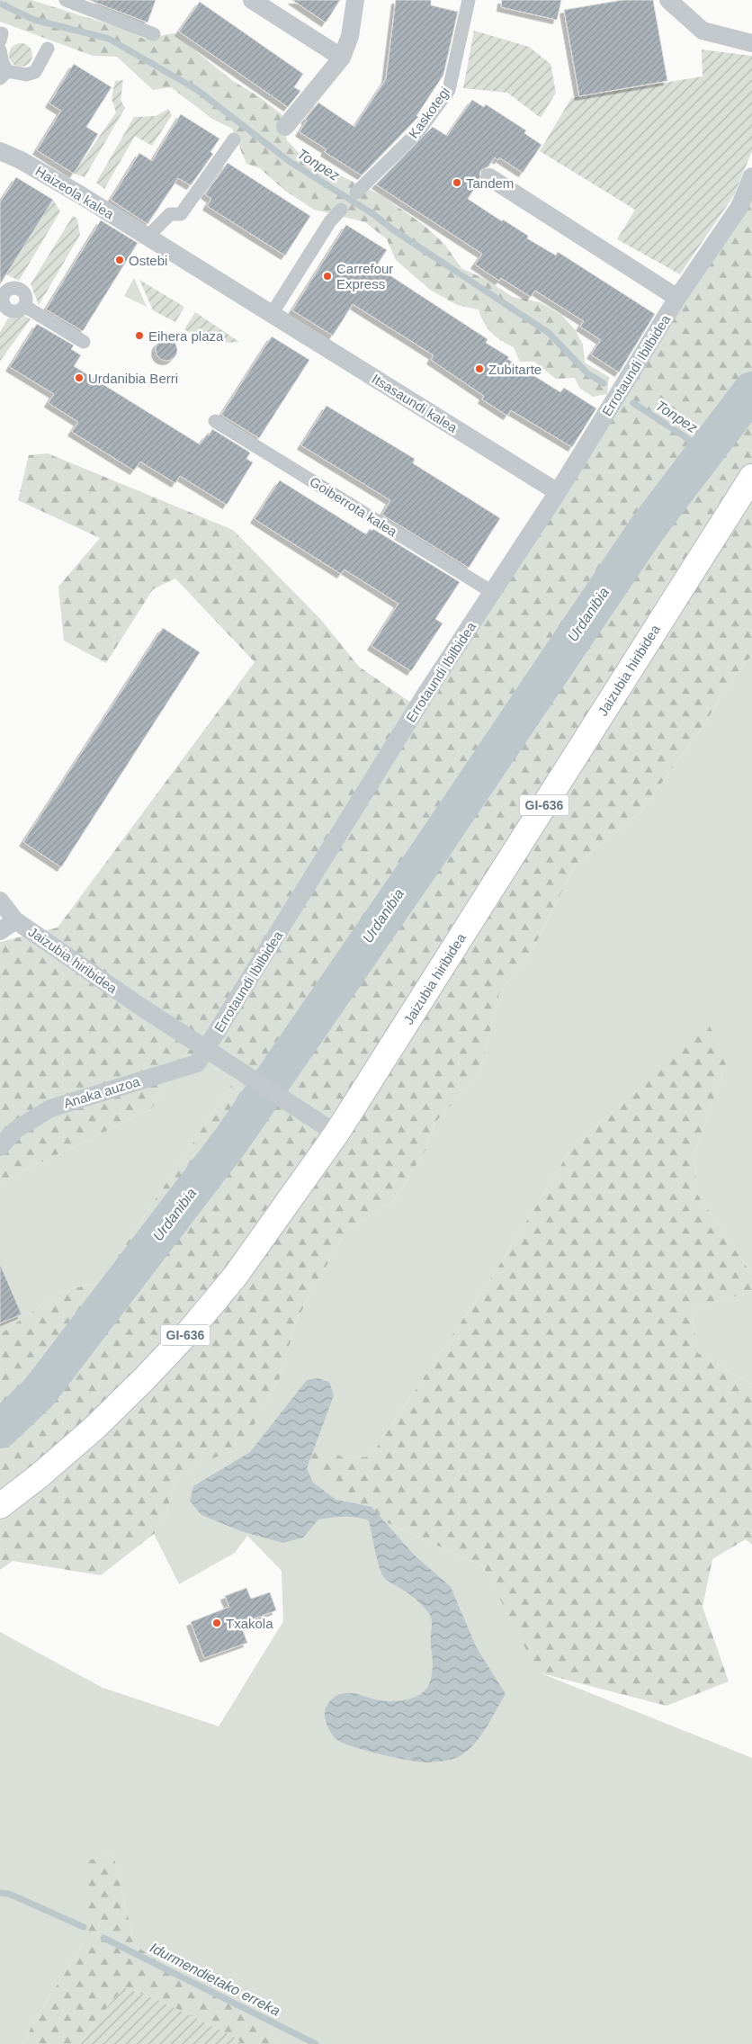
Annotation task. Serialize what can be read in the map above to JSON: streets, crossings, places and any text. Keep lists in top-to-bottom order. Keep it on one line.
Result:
{"streets":{"main road":["Jaizubia hiribidea","GI-636"],"street":["Kaskotegi","Haizeola kalea","Errotaundi Ibilbidea","Itsasaundi kalea","Goiberrota kalea","Anaka auzoa"]},"crossings":[["Errotaundi Ibilbidea","Itsasaundi kalea"],["Errotaundi Ibilbidea","Goiberrota kalea"],["Errotaundi Ibilbidea","Jaizubia hiribidea"],["Errotaundi Ibilbidea","Anaka auzoa"],["Jaizubia hiribidea","GI-636"],["Jaizubia hiribidea","Anaka auzoa"]],"water":["Tonpez","Urdanibia","Idurmendietako erreka"],"places":["Tandem","Ostebi","Carrefour Express","Eihera plaza","Zubitarte","Urdanibia Berri","Txakola"]}
